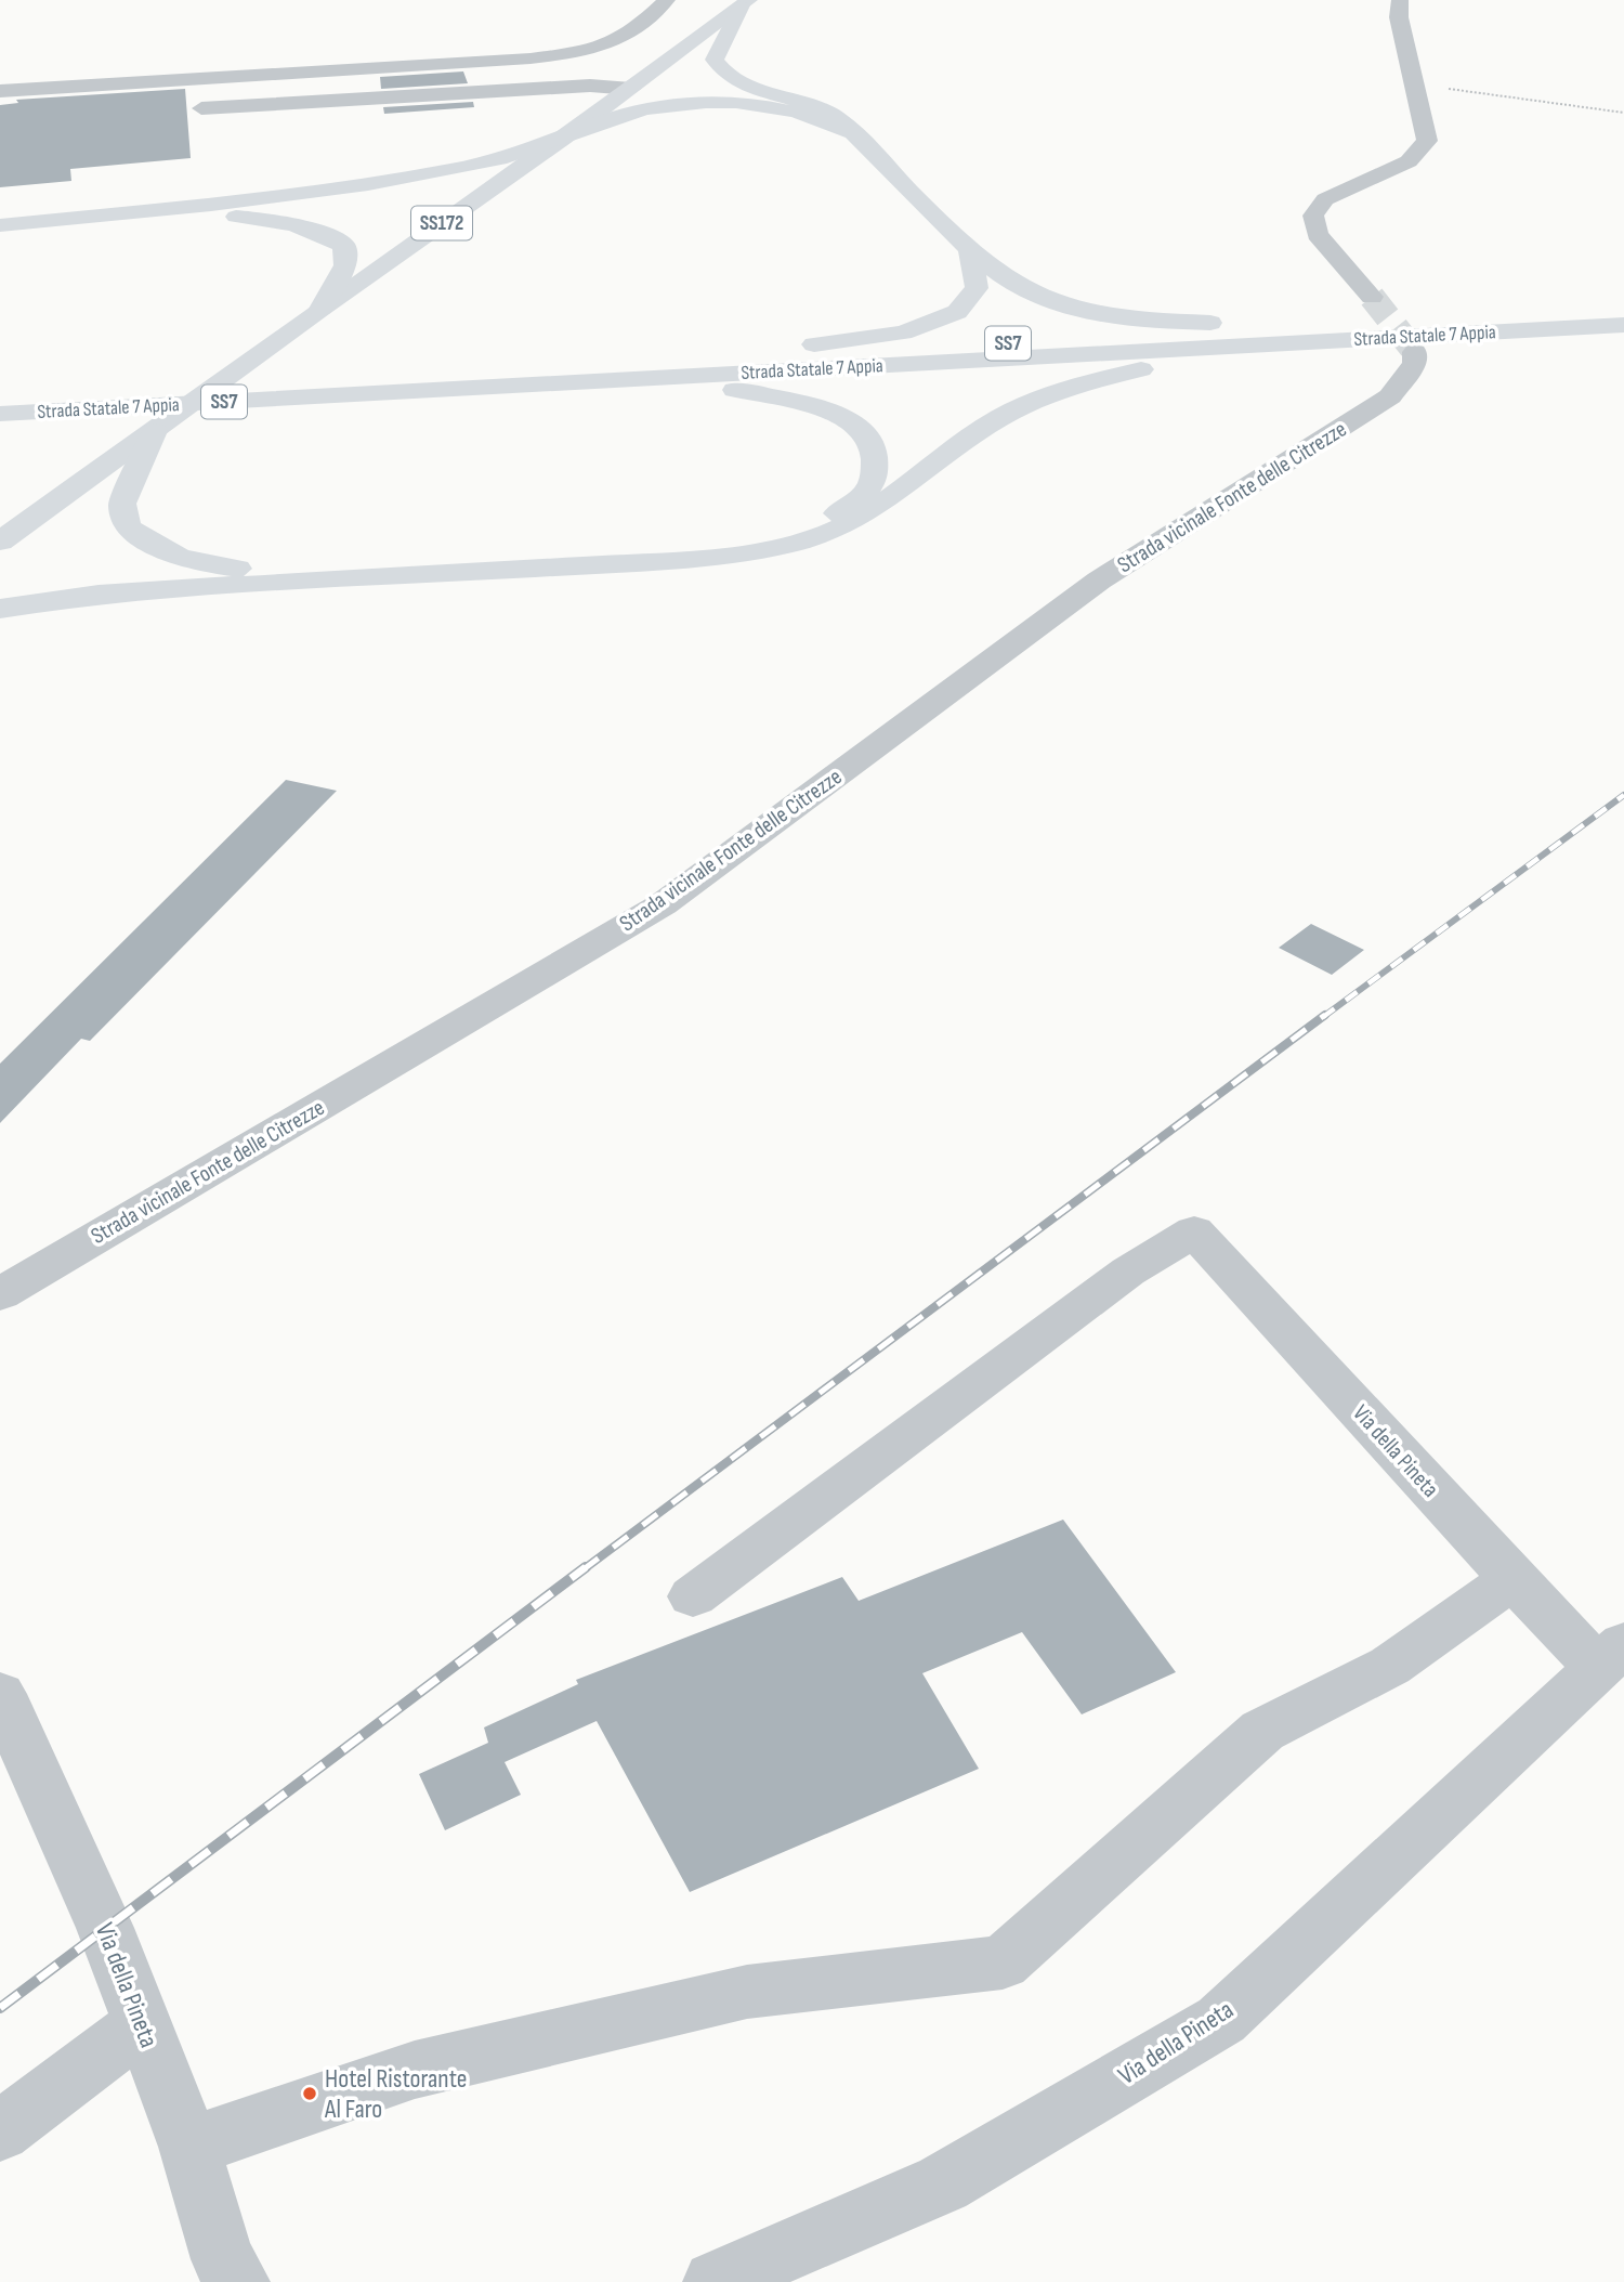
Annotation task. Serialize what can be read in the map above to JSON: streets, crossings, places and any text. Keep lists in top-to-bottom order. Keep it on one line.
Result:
{"streets":{"main road":["SS172","Strada Statale 7 Appia","SS7"],"street":["Strada vicinale Fonte delle Citrezze","Via della Pineta"]},"places":["Hotel Ristorante Al Faro"]}
